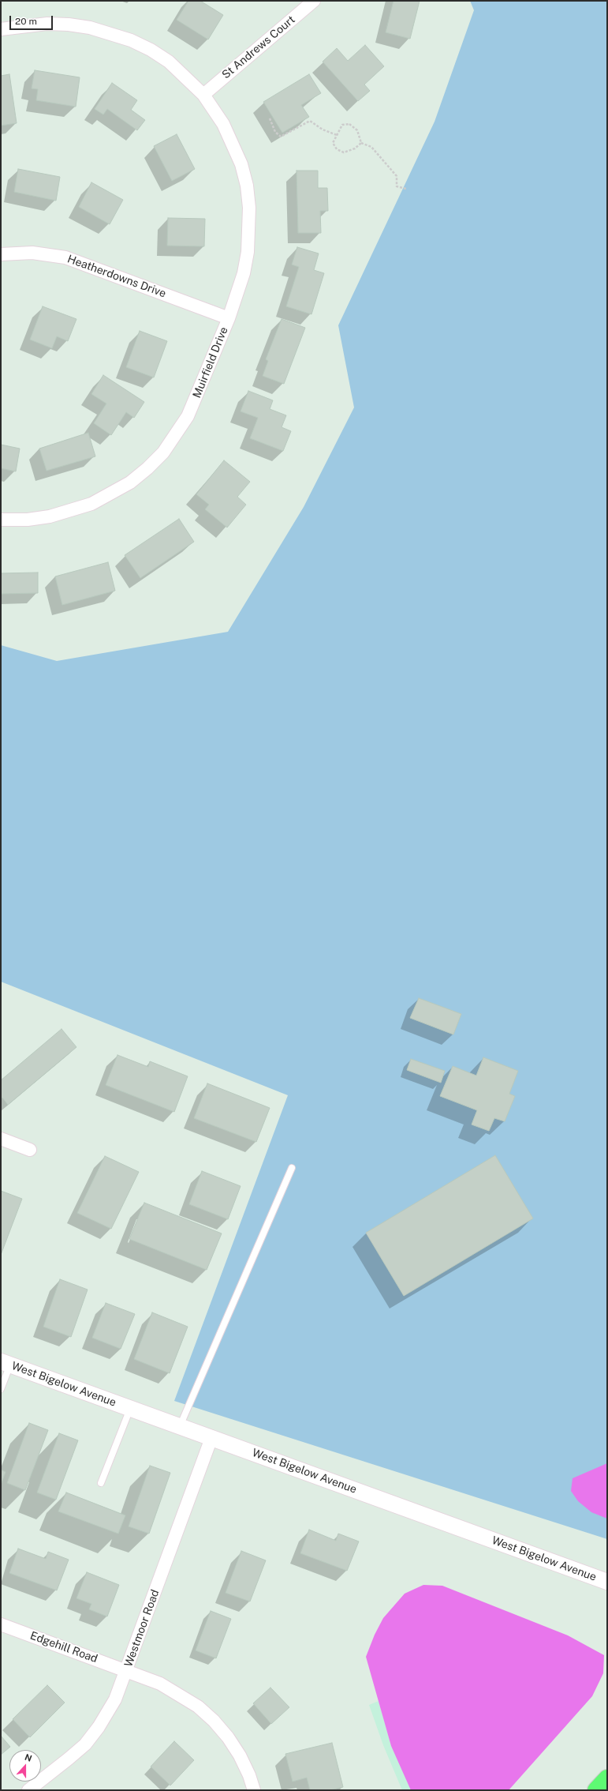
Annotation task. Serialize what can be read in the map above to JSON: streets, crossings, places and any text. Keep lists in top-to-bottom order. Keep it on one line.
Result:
{"streets":{"street":["St Andrews Court","Heatherdowns Drive","Muirfield Drive","West Bigelow Avenue","Westmoor Road","Edgehill Road"]},"crossings":[["St Andrews Court","Muirfield Drive"],["Heatherdowns Drive","Muirfield Drive"],["West Bigelow Avenue","Westmoor Road"],["Westmoor Road","Edgehill Road"]],"scale_bar":"20 m","north":"top"}
